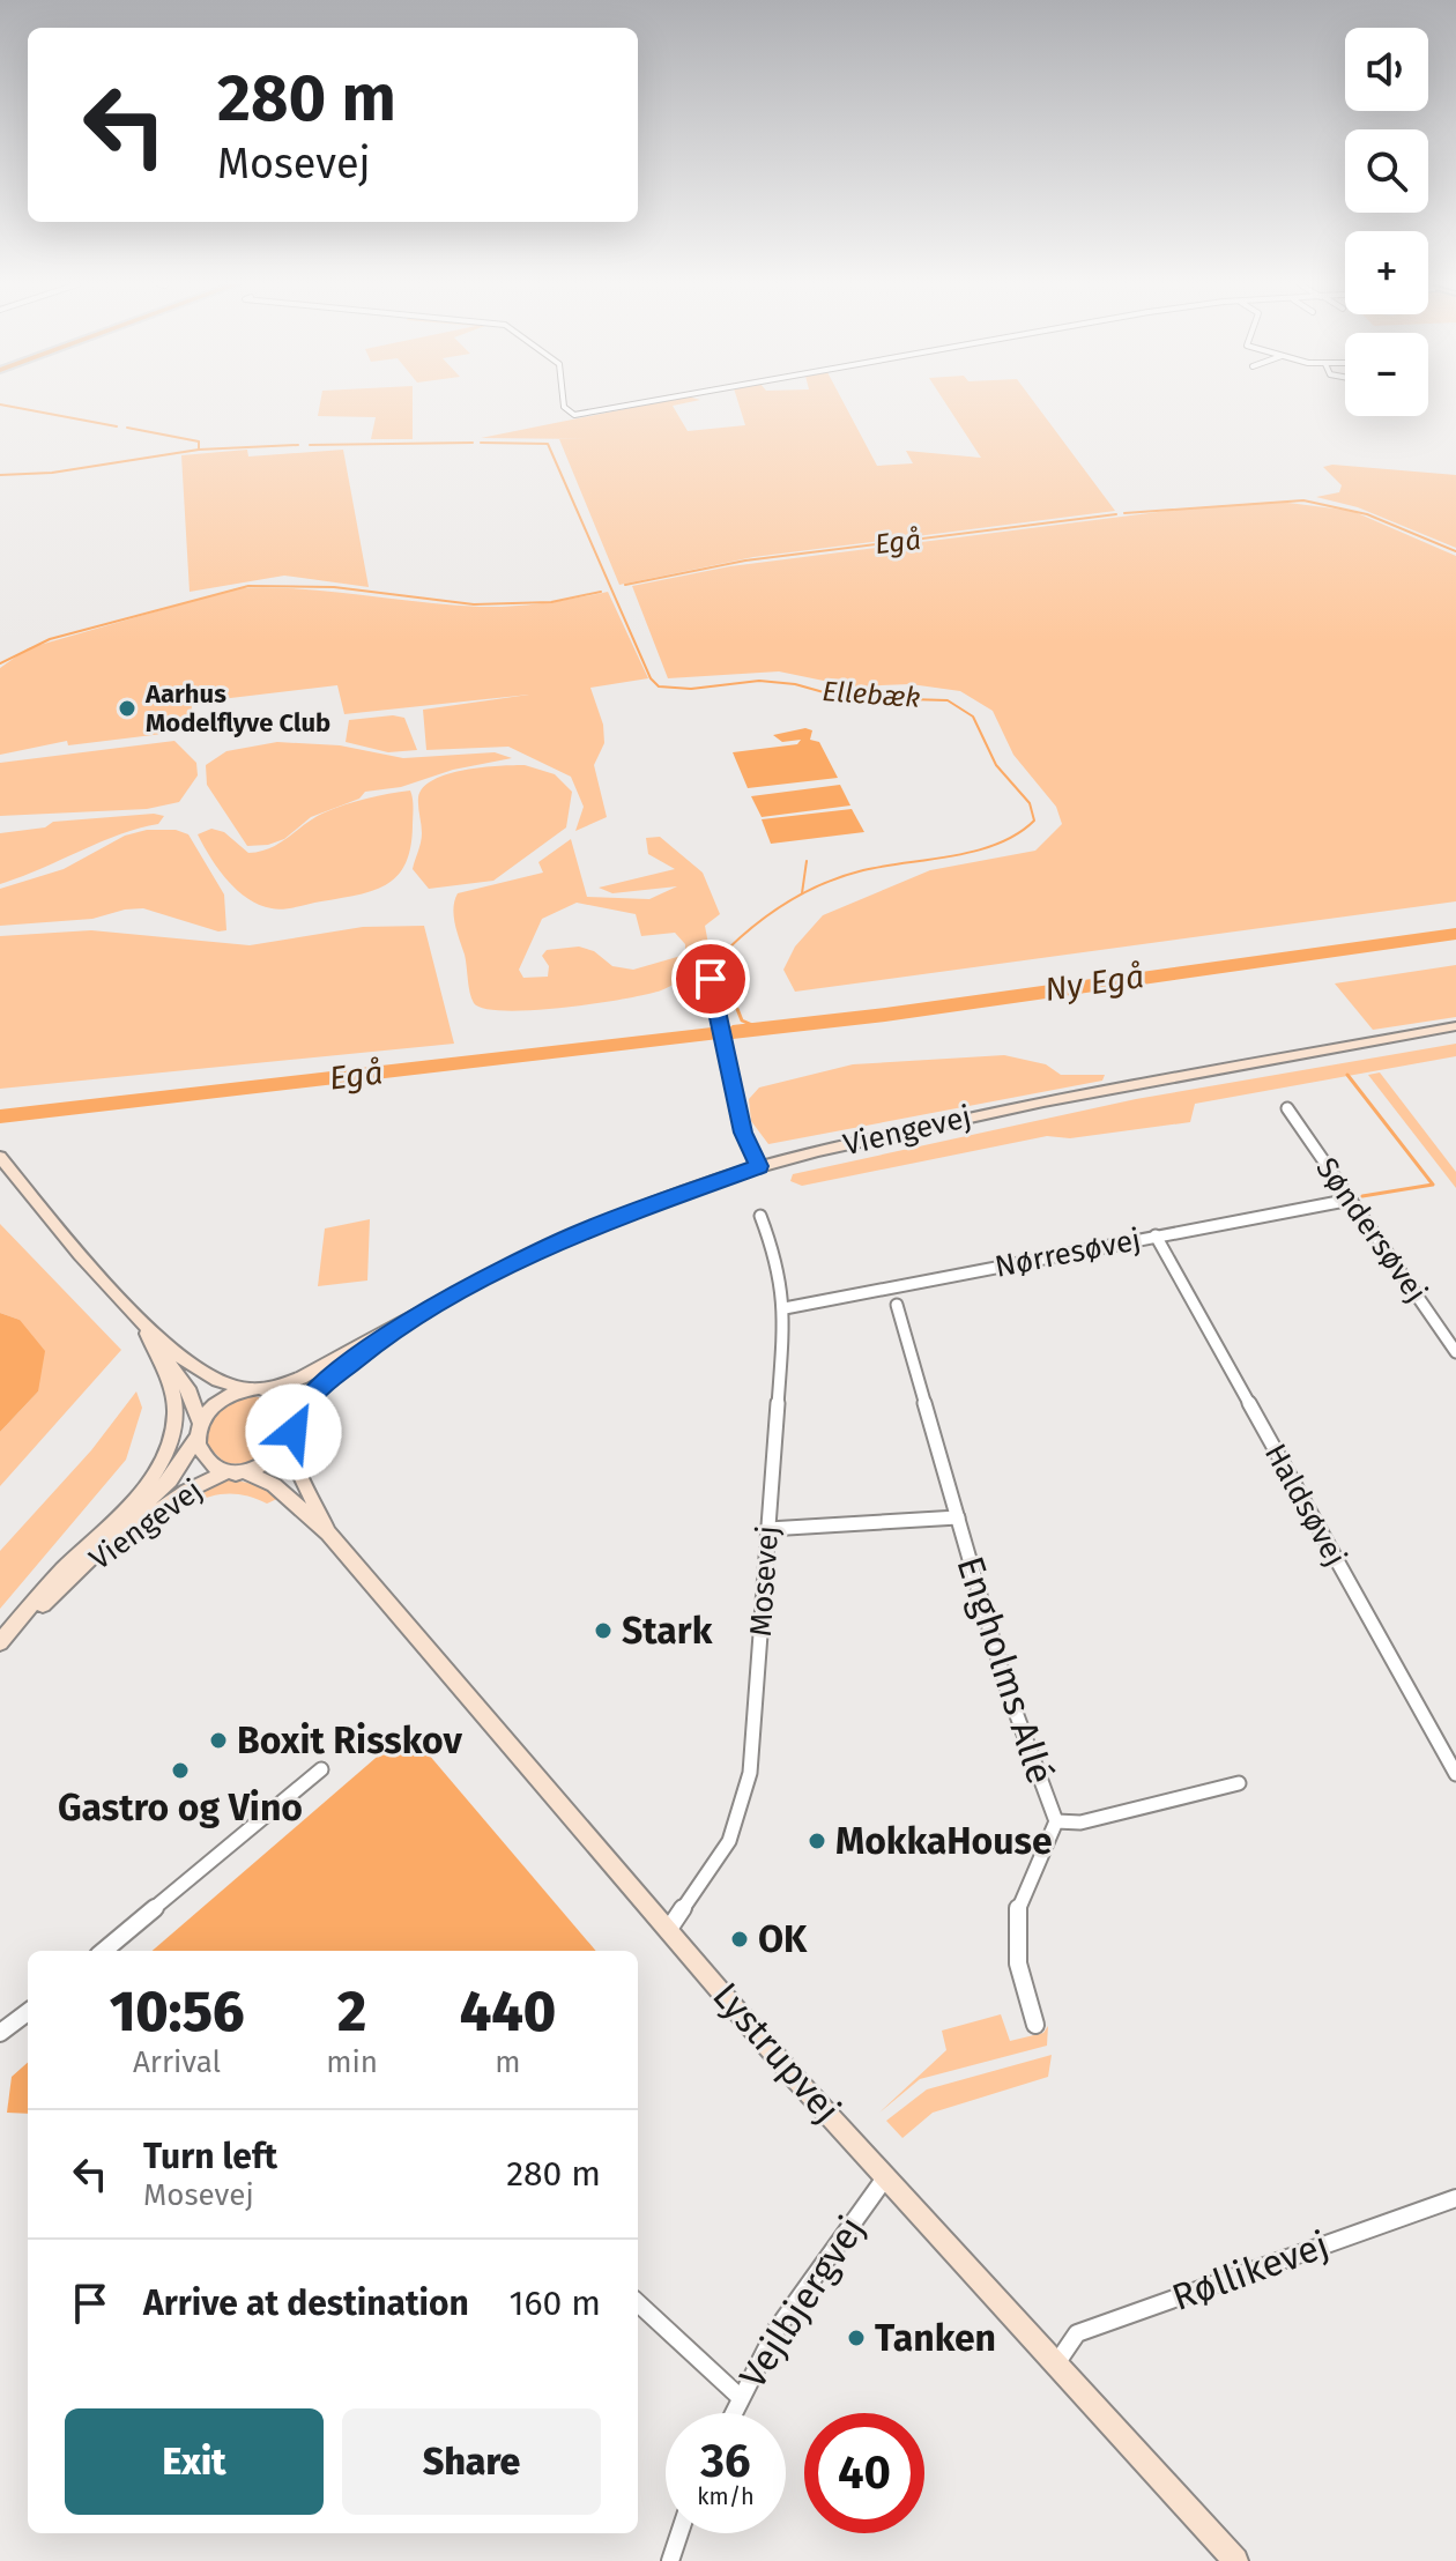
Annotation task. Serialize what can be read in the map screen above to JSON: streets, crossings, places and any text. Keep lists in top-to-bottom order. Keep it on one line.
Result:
{"streets":{"street":["Viengevej","Søndersøvej","Nørresøvej","Haldsøvej","Mosevej","Engholms Allé","Lystrupvej","Røllikevej","Vejlbjergvej"]},"crossings":[["Viengevej","Lystrupvej"],["Søndersøvej","Nørresøvej"],["Nørresøvej","Haldsøvej"],["Nørresøvej","Mosevej"],["Mosevej","Engholms Allé"],["Mosevej","Lystrupvej"],["Lystrupvej","Røllikevej"],["Lystrupvej","Vejlbjergvej"]],"water":["Egå","Ellebæk","Ny Egå"],"places":["Aarhus Modelflyve Club","Stark","Boxit Risskov","Gastro og Vino","MokkaHouse","OK","Tanken"],"page":{"map_buttons":["+","−"],"turn":["280 m","Mosevej"],"eta":["10:56","Arrival","2","min","440","m"],"list":[{"name":"Turn left","note":"Mosevej","value":"280 m"},{"name":"Arrive at destination","value":"160 m"}],"buttons":["Exit","Share"],"speed":"36 km/h","limit":"40"}}
